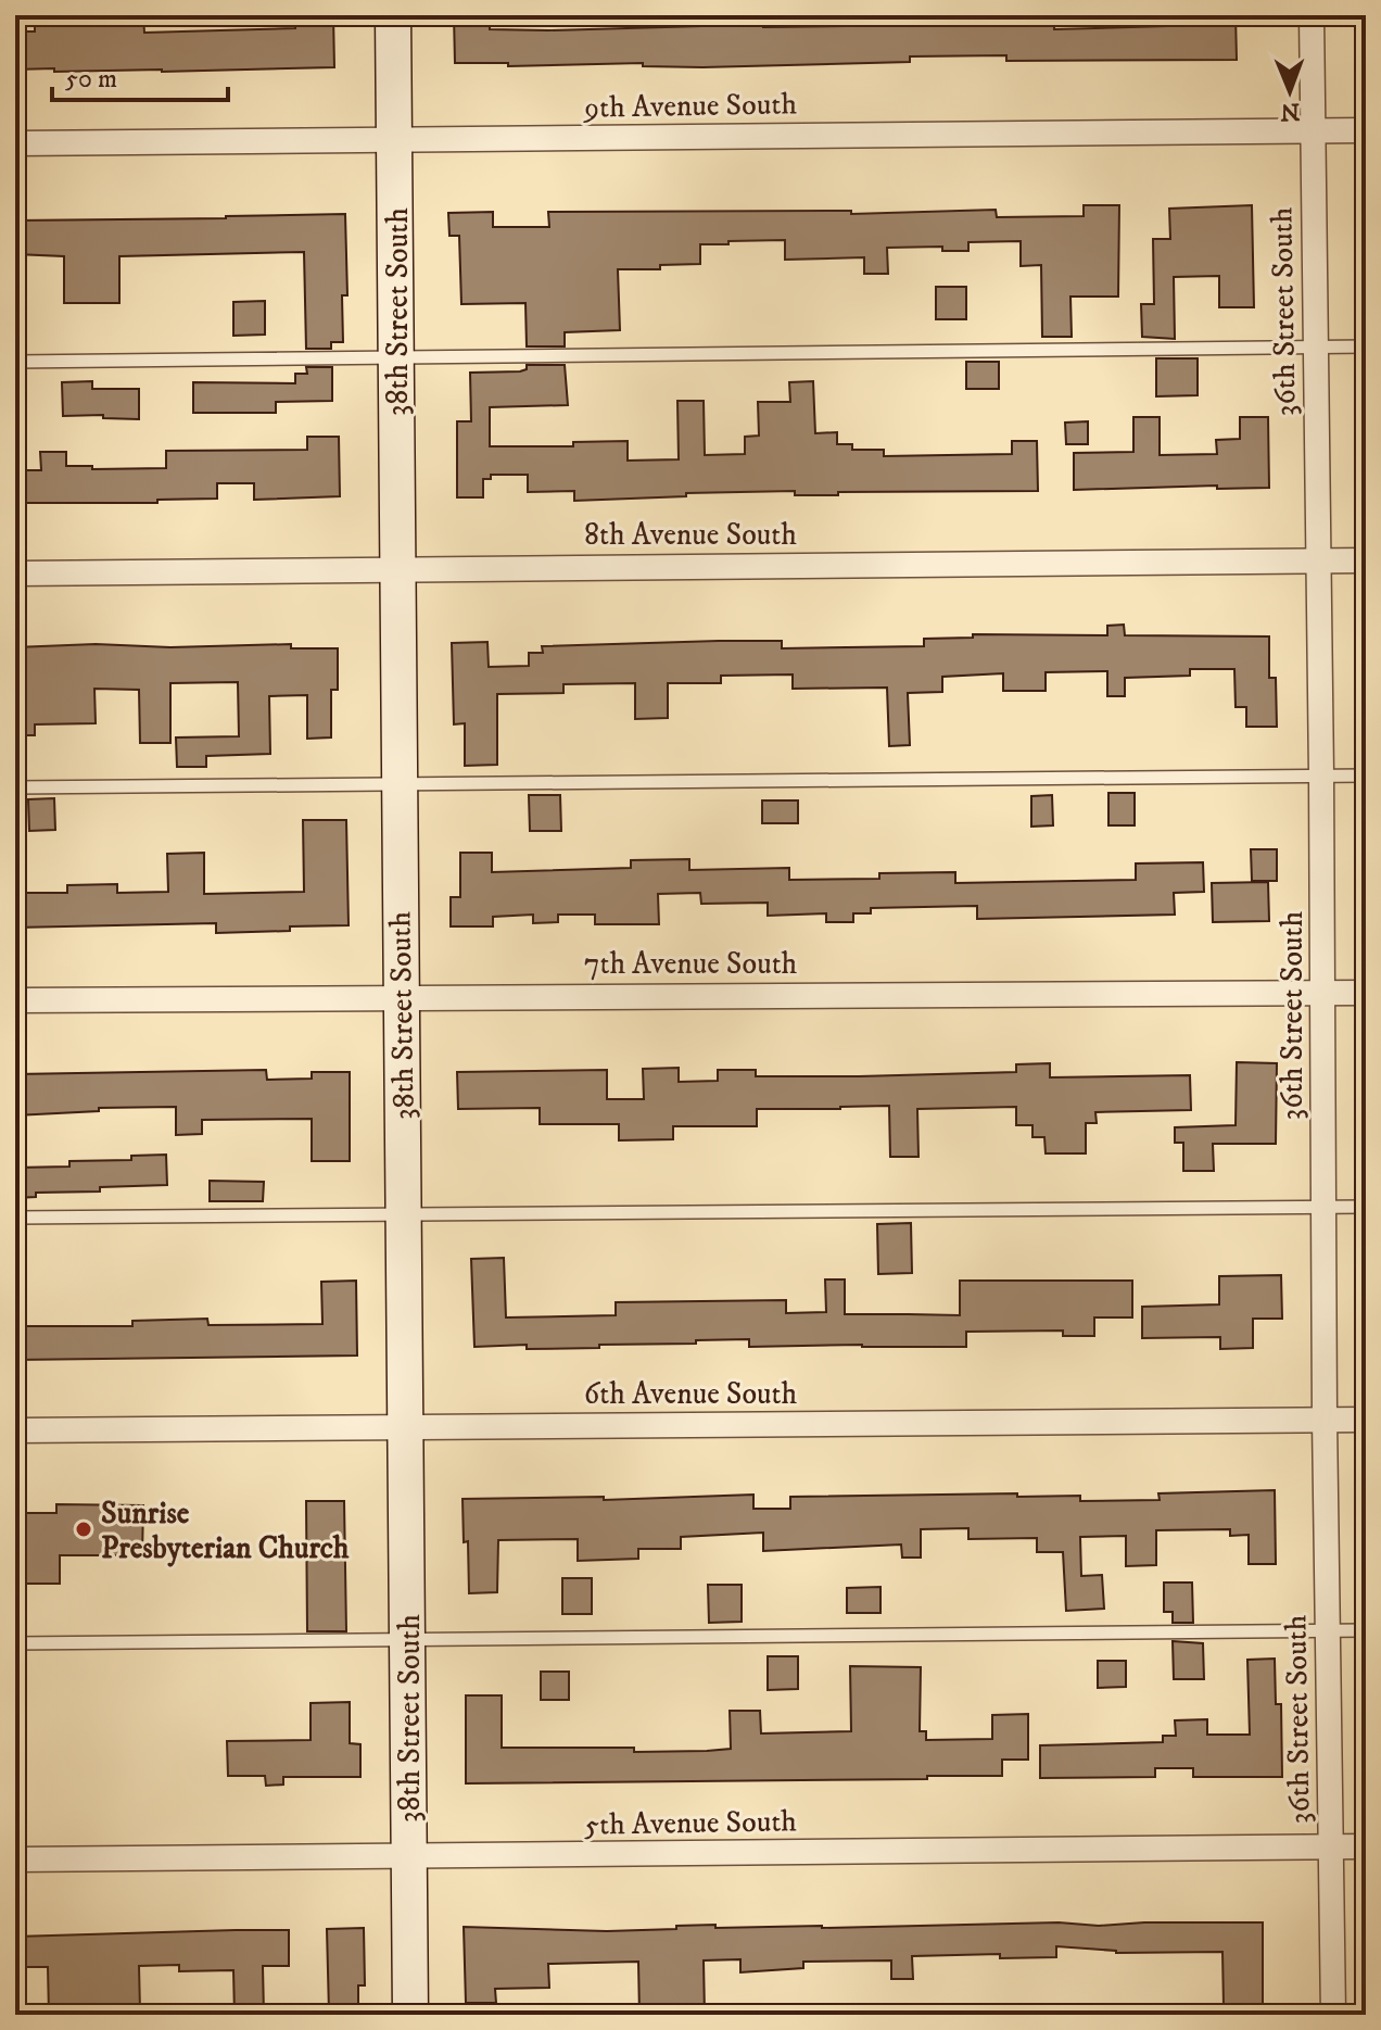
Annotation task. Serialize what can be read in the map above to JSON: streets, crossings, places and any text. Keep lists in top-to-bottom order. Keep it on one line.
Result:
{"streets":{"main road":["38th Street South"],"street":["9th Avenue South","36th Street South","8th Avenue South","7th Avenue South","6th Avenue South","5th Avenue South"]},"crossings":[["9th Avenue South","38th Street South"],["9th Avenue South","36th Street South"],["38th Street South","8th Avenue South"],["38th Street South","7th Avenue South"],["38th Street South","6th Avenue South"],["38th Street South","5th Avenue South"],["36th Street South","8th Avenue South"],["36th Street South","7th Avenue South"],["36th Street South","6th Avenue South"],["36th Street South","5th Avenue South"]],"places":["Sunrise Presbyterian Church"],"scale_bar":"50 m","north":"bottom"}
